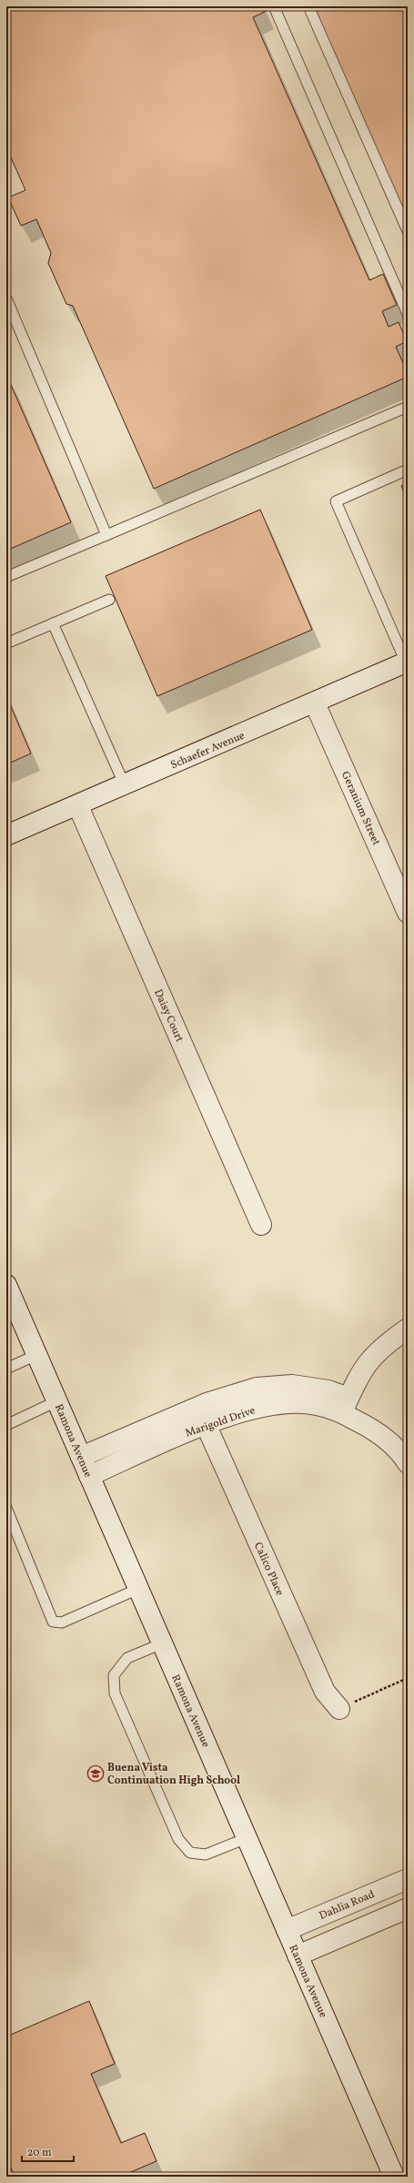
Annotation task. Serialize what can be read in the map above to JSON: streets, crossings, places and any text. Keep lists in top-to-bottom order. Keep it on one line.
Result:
{"streets":{"street":["Schaefer Avenue","Geranium Street","Daisy Court","Marigold Drive","Ramona Avenue","Calico Place","Dahlia Road"]},"crossings":[["Schaefer Avenue","Geranium Street"],["Schaefer Avenue","Daisy Court"],["Marigold Drive","Ramona Avenue"],["Marigold Drive","Calico Place"],["Ramona Avenue","Dahlia Road"]],"places":{"school or university":["Buena Vista Continuation High School"]},"scale_bar":"20 m"}
